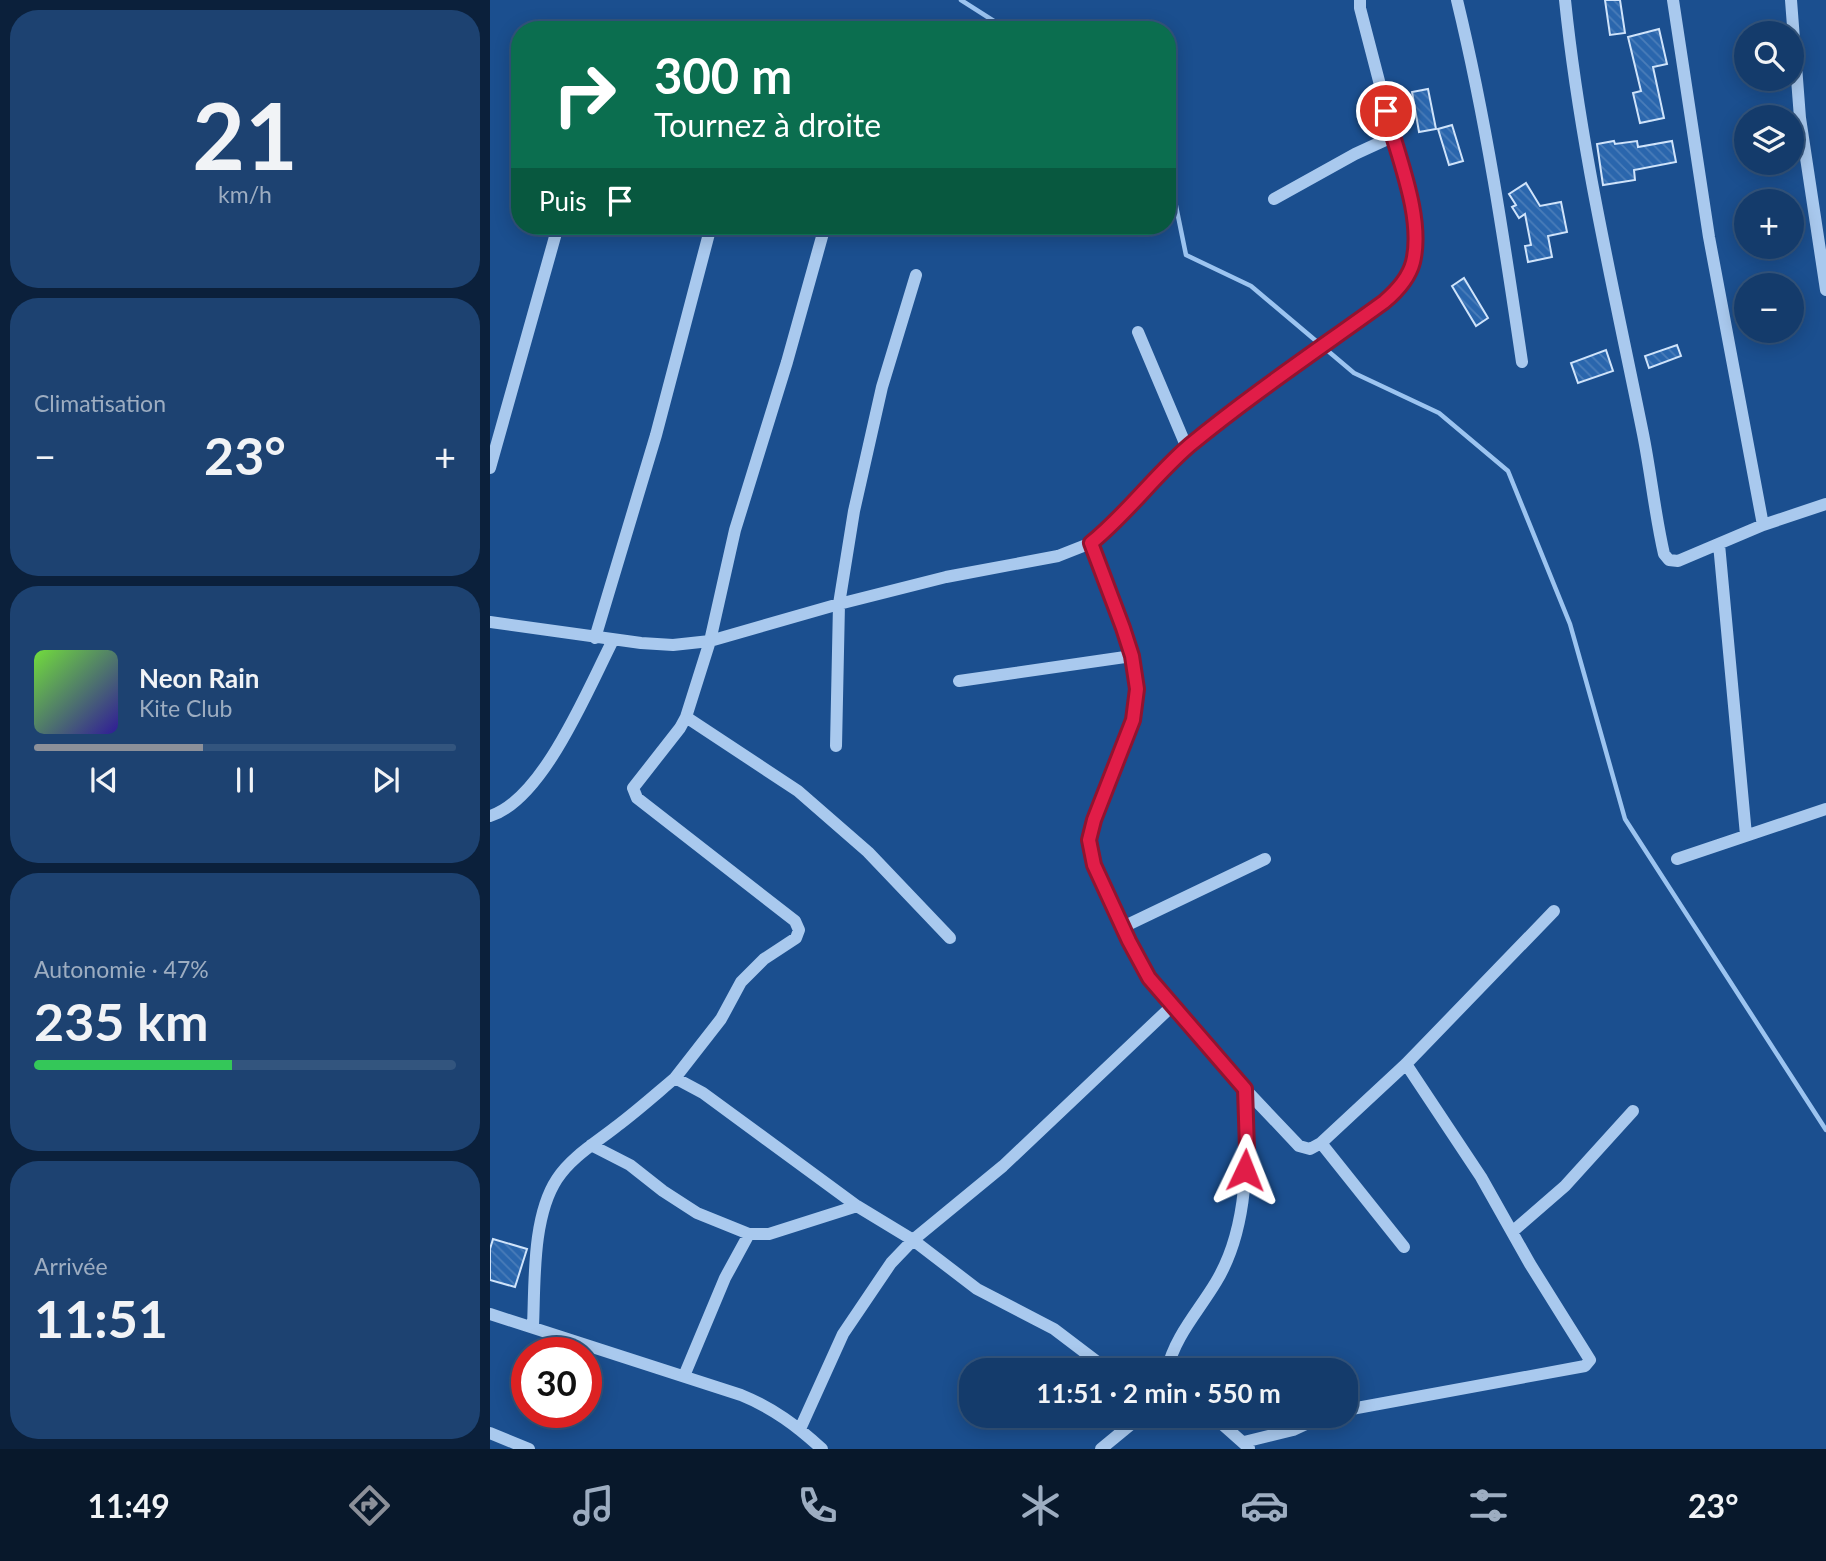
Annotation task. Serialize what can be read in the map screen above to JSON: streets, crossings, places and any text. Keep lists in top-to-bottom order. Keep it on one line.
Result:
{"page":{"tile":[["21","km/h"],"Climatisation",["Autonomie · 47%","235 km"],["Arrivée","11:51"]],"map_buttons":["+","−"],"turn":["300 m","Tournez à droite"],"then":"Puis","heat":["−","23°","+"],"song":["Neon Rain","Kite Club"],"limit":"30","trip":"11:51 · 2 min · 550 m","tabs":["11:49","23°"]}}
